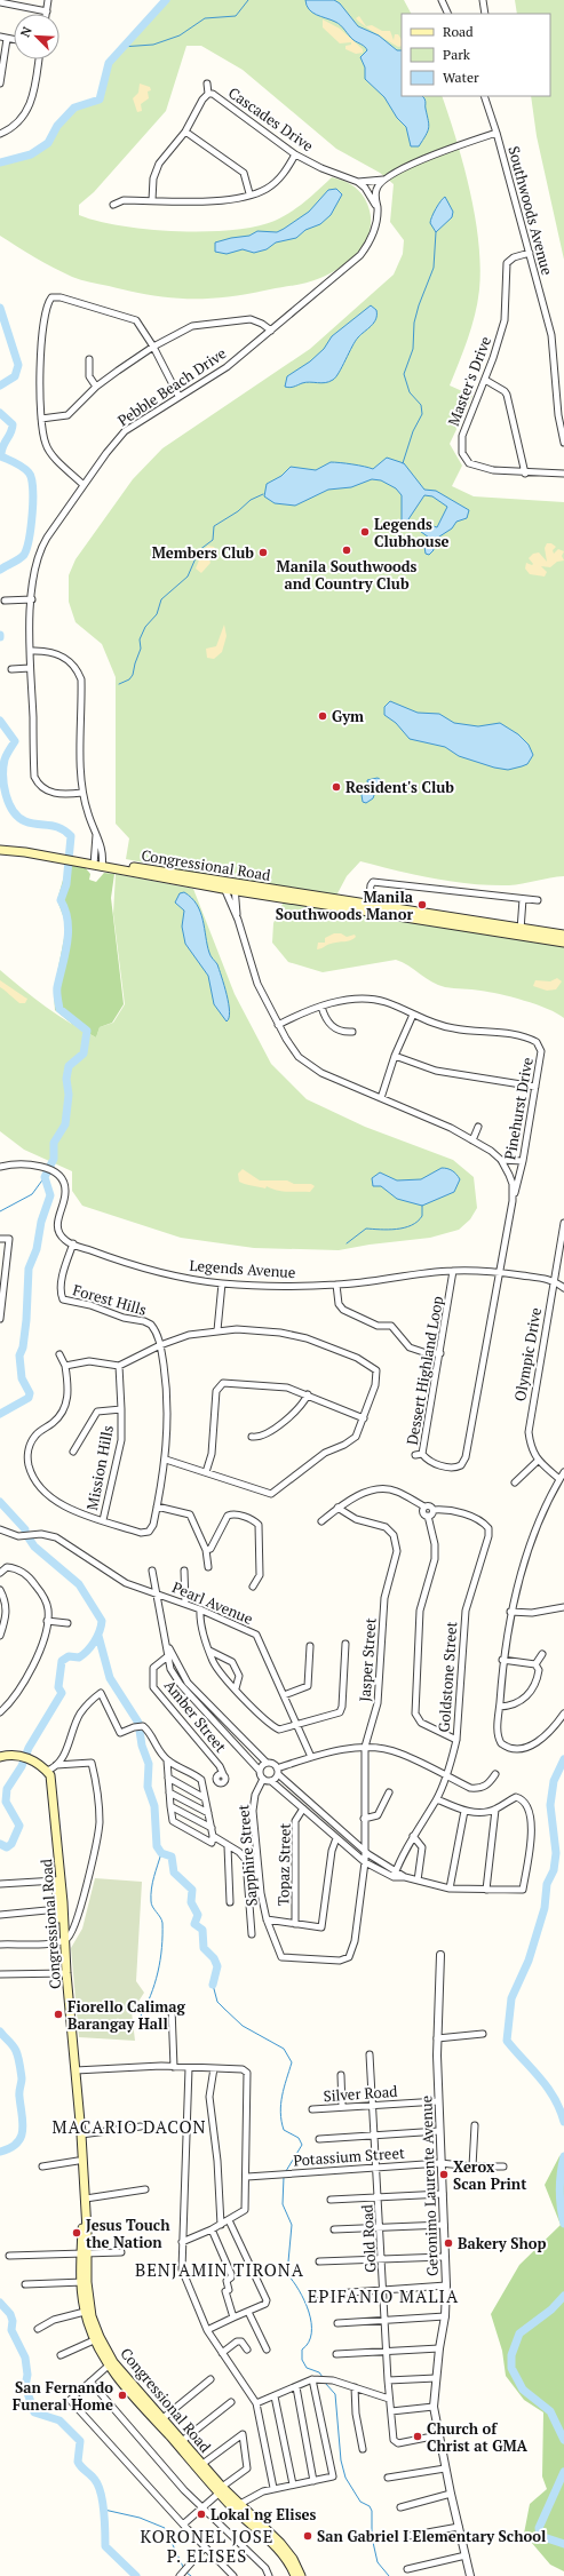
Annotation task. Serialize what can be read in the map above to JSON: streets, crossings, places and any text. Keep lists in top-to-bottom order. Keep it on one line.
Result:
{"streets":{"main road":["Congressional Road"],"street":["Cascades Drive","Southwoods Avenue","Master's Drive","Pebble Beach Drive","Pinehurst Drive","Legends Avenue","Forest Hills","Olympic Drive","Dessert Highland Loop","Mission Hills","Pearl Avenue","Jasper Street","Goldstone Street","Amber Street","Sapphire Street","Topaz Street","Silver Road","Potassium Street","Geronimo Laurente Avenue","Gold Road"]},"crossings":[["Southwoods Avenue","Master's Drive"],["Legends Avenue","Forest Hills"],["Legends Avenue","Olympic Drive"],["Legends Avenue","Dessert Highland Loop"],["Forest Hills","Mission Hills"],["Jasper Street","Sapphire Street"],["Silver Road","Geronimo Laurente Avenue"],["Silver Road","Gold Road"],["Potassium Street","Geronimo Laurente Avenue"],["Potassium Street","Gold Road"]],"districts":["MACARIO DACON","BENJAMIN TIRONA","EPIFANIO MALIA","KORONEL JOSE P. ELISES"],"places":["Legends Clubhouse","Manila Southwoods and Country Club","Members Club","Gym","Resident's Club","Manila Southwoods Manor","Fiorello Calimag Barangay Hall","Xerox Scan Print","Jesus Touch the Nation","Bakery Shop","San Fernando Funeral Home","Church of Christ at GMA","Lokal ng Elises","San Gabriel I Elementary School"],"legend":["Road","Park","Water"],"north":"top left"}
